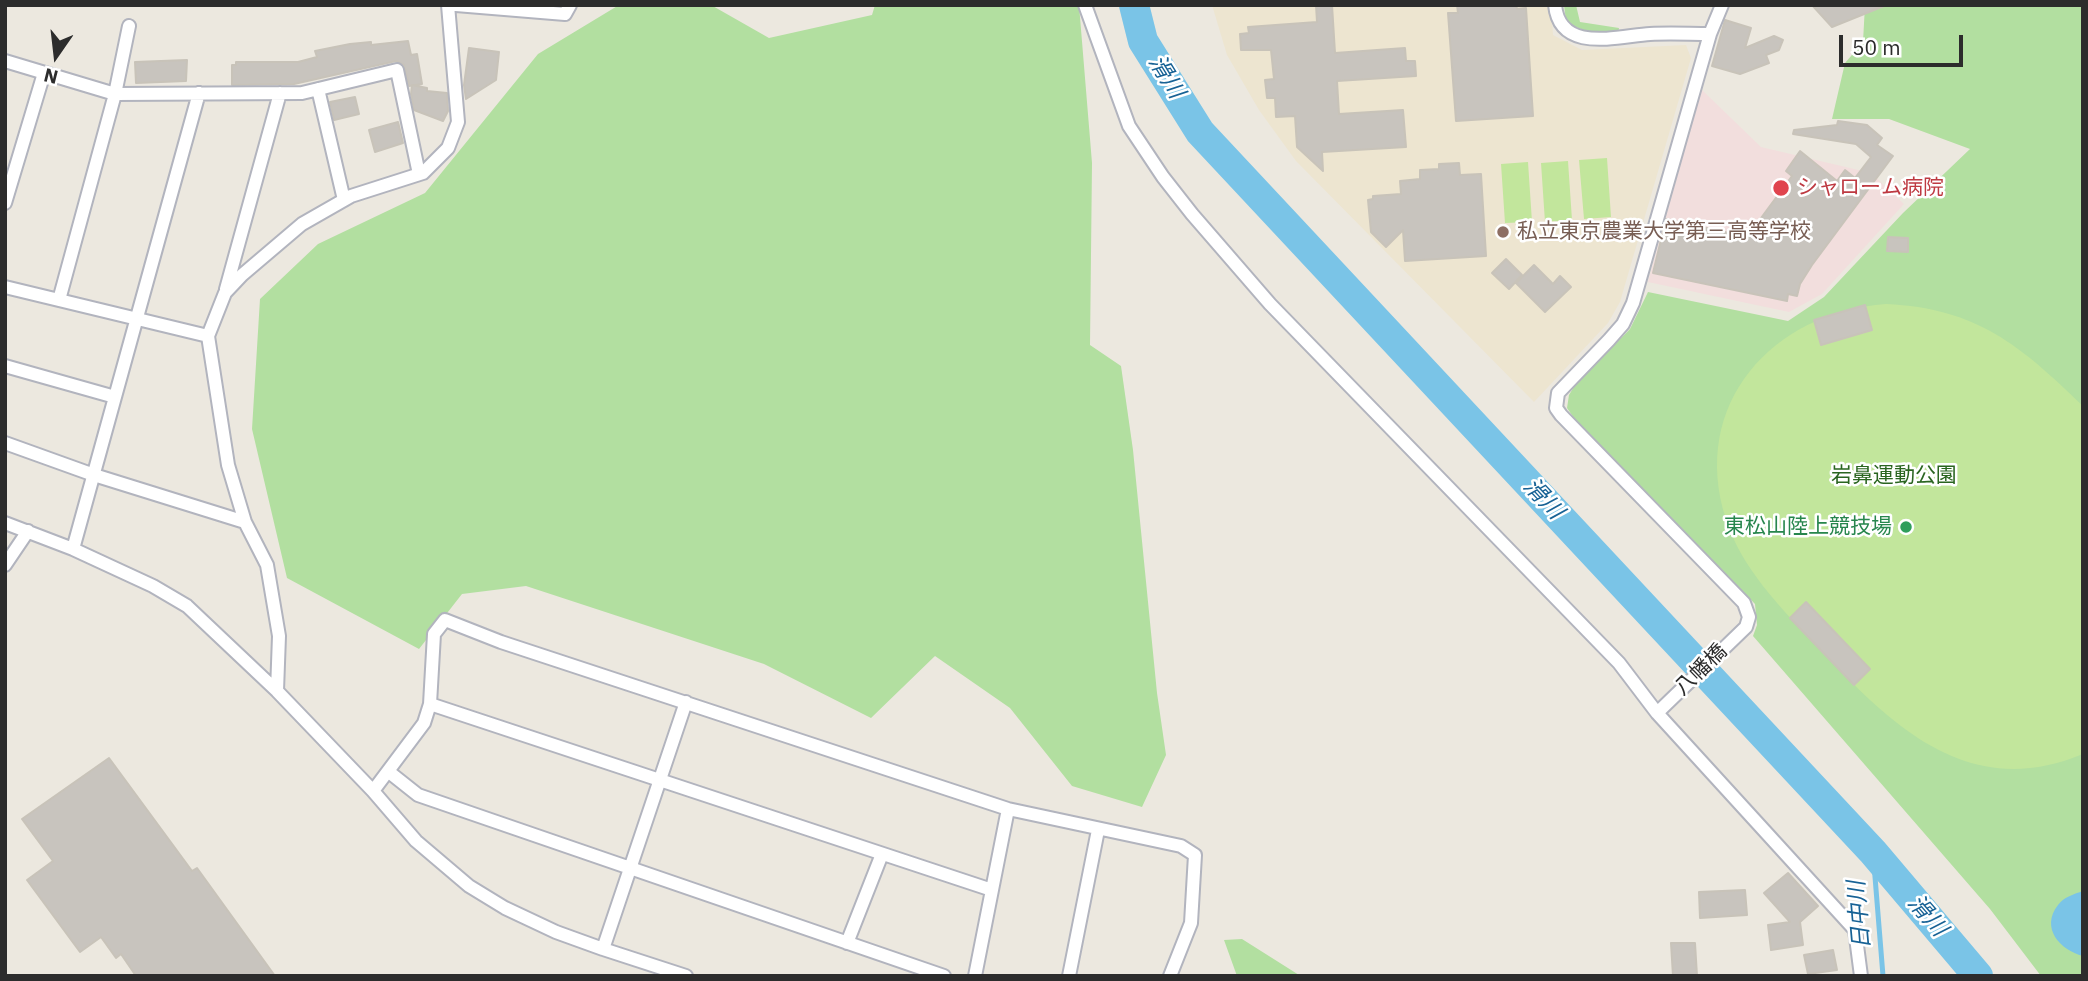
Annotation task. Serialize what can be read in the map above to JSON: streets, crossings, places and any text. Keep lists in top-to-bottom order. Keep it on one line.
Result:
{"streets":{"street":["八幡橋"]},"water":["滑川","日中川"],"parks":["岩鼻運動公園"],"places":["シャローム病院","私立東京農業大学第三高等学校","東松山陸上競技場"],"scale_bar":"50 m","north":"bottom"}
